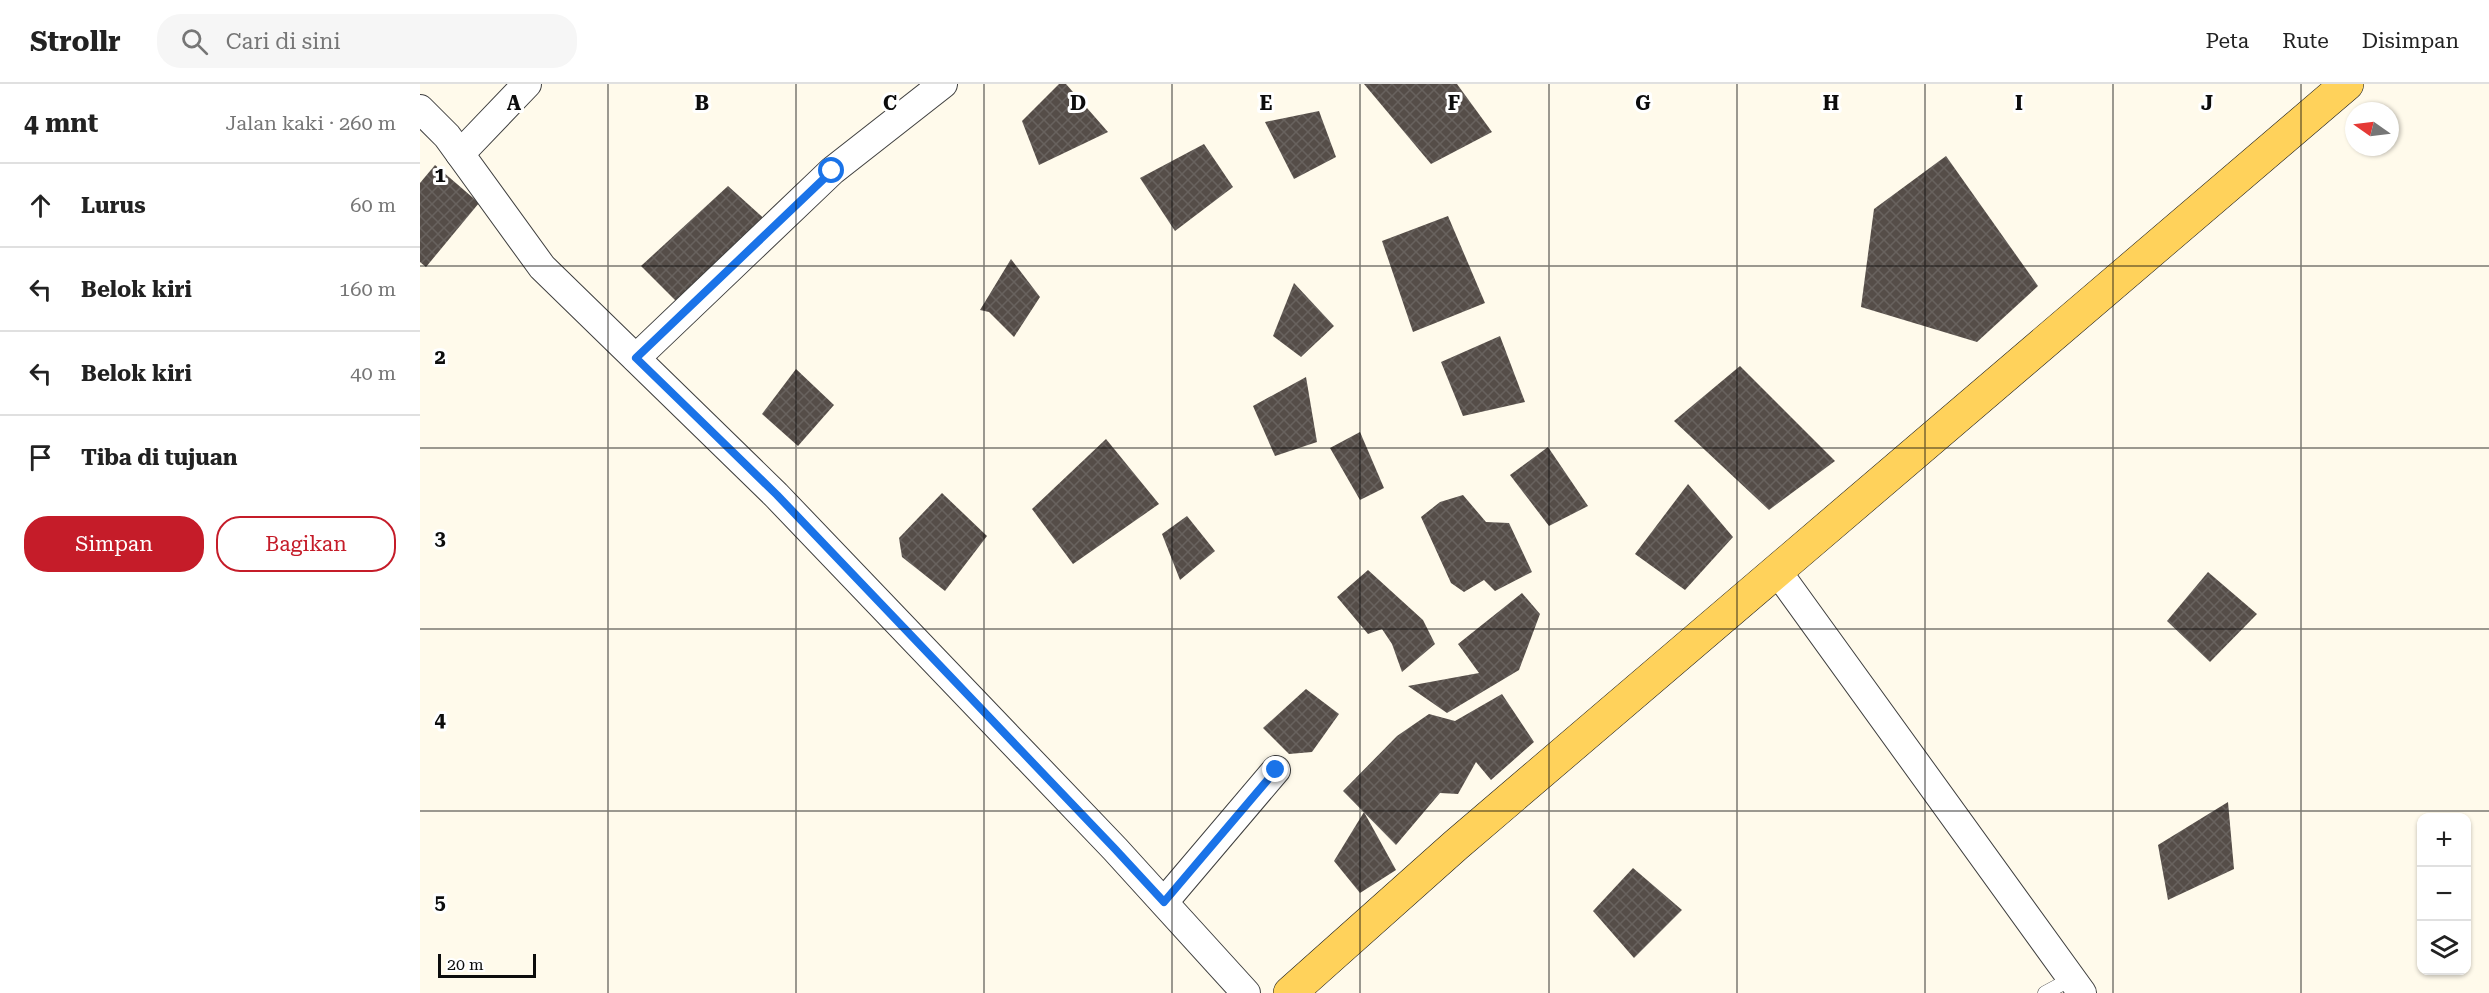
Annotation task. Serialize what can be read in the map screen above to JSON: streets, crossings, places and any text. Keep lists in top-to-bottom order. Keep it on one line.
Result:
{"scale_bar":"20 m","north":"left","page":{"header":"Strollr","search":"Cari di sini","nav":["Peta","Rute","Disimpan"],"heading":["4 mnt","Jalan kaki · 260 m"],"list":[["Lurus","60 m"],["Belok kiri","160 m"],["Belok kiri","40 m"],"Tiba di tujuan"],"buttons":["Simpan","Bagikan"],"map_buttons":["+","−"],"scale":"20 m"},"grid":{"columns":["A","B","C","D","E","F","G","H","I","J"],"rows":["1","2","3","4","5"]}}
